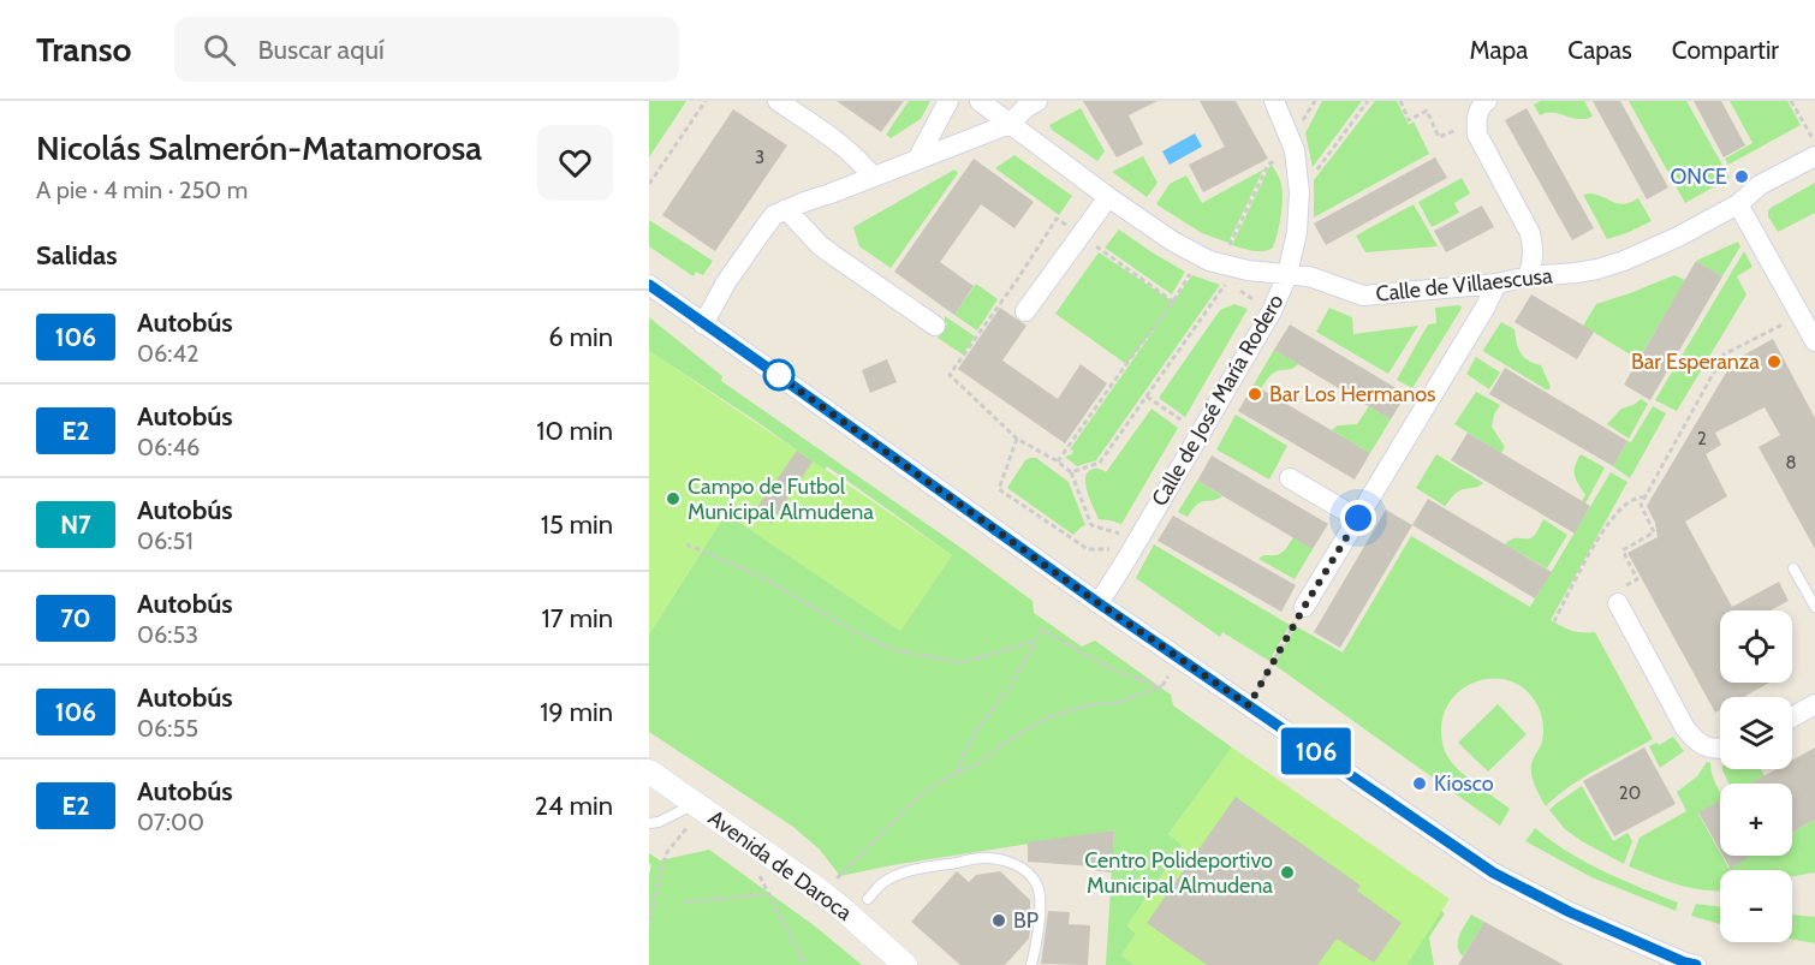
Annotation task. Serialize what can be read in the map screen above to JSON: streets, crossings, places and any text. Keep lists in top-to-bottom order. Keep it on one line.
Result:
{"streets":{"street":["Calle de Villaescusa","Calle de José María Rodero","Avenida de Daroca"]},"crossings":[["Calle de Villaescusa","Calle de José María Rodero"]],"places":["ONCE","Bar Esperanza","Bar Los Hermanos","Campo de Futbol Municipal Almudena","Kiosco","Centro Polideportivo Municipal Almudena","BP"],"lines":["bus line 106"],"house_numbers":["3","2","8","20"],"page":{"header":"Transo","search":"Buscar aquí","nav":["Mapa","Capas","Compartir"],"heading":[["Nicolás Salmerón-Matamorosa","A pie · 4 min · 250 m"],"Salidas"],"on_map":"106","list":[{"mark":"106","name":"Autobús","note":"06:42","value":"6 min"},{"mark":"E2","name":"Autobús","note":"06:46","value":"10 min"},{"mark":"N7","name":"Autobús","note":"06:51","value":"15 min"},{"mark":"70","name":"Autobús","note":"06:53","value":"17 min"},{"mark":"106","name":"Autobús","note":"06:55","value":"19 min"},{"mark":"E2","name":"Autobús","note":"07:00","value":"24 min"}],"map_buttons":["+","−"]}}
